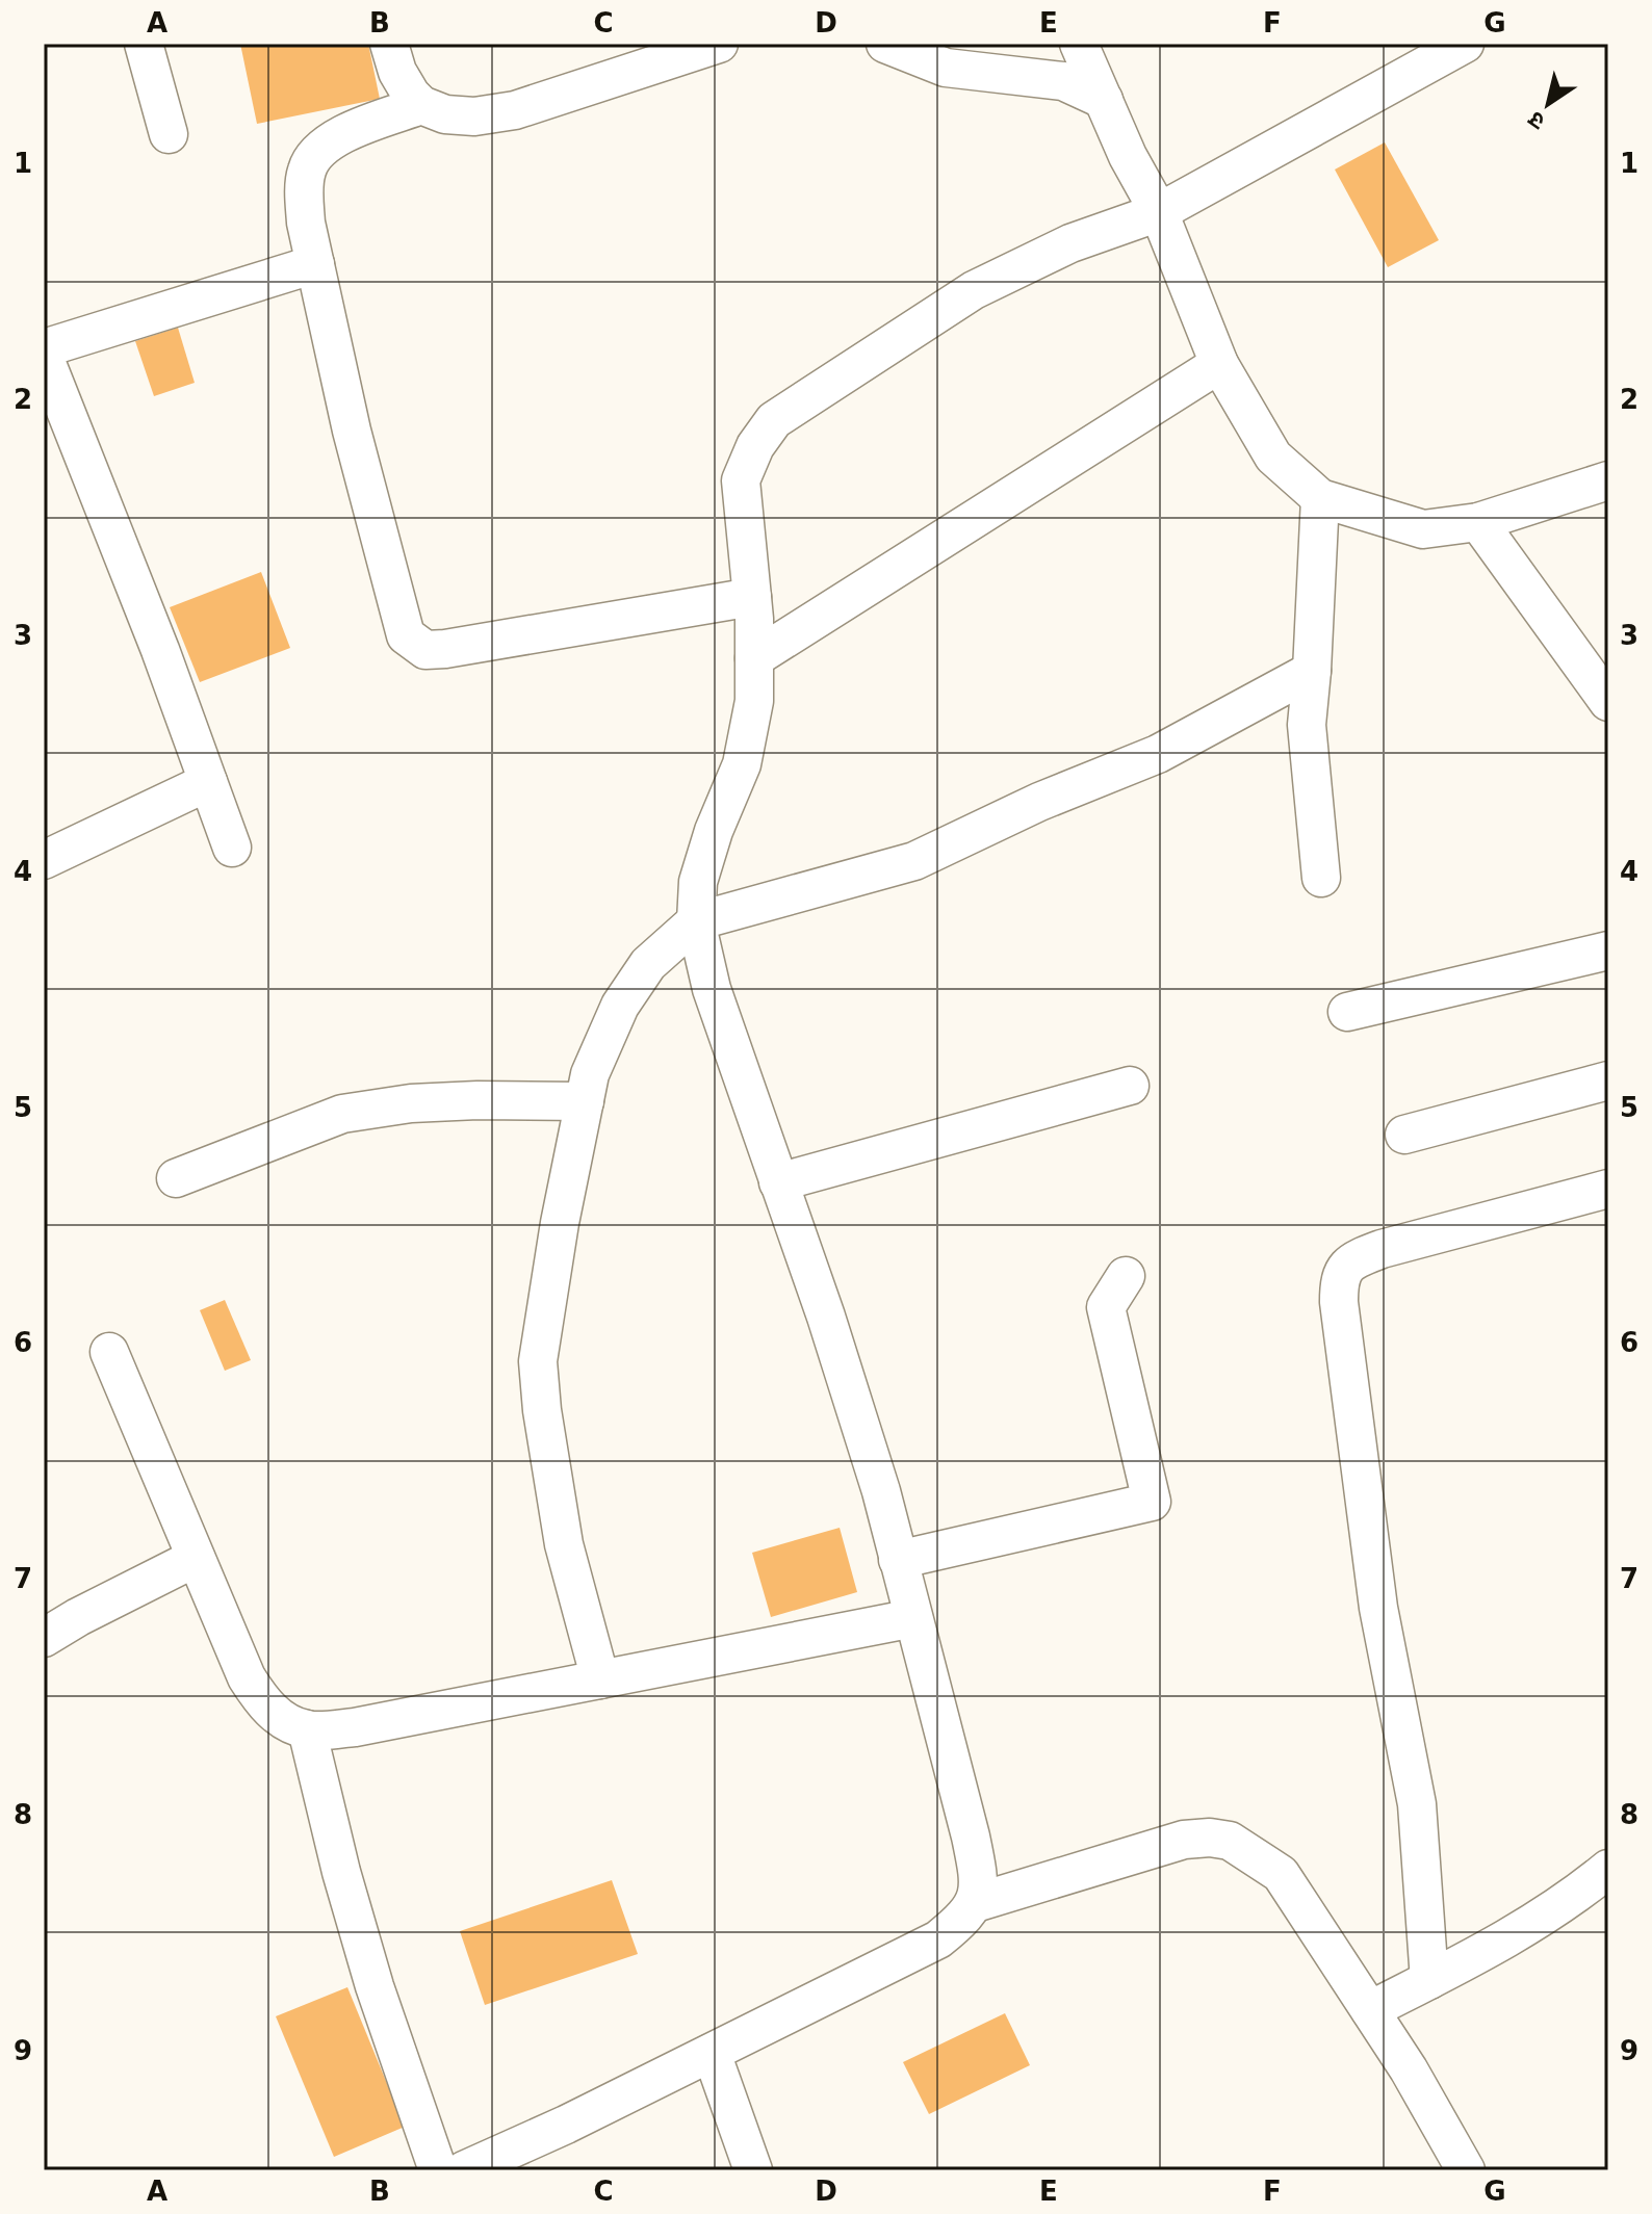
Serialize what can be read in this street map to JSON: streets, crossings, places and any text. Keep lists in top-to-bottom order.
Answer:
{
  "north": "bottom left",
  "grid": {
    "columns": [
      "A",
      "B",
      "C",
      "D",
      "E",
      "F",
      "G"
    ],
    "rows": [
      "1",
      "2",
      "3",
      "4",
      "5",
      "6",
      "7",
      "8",
      "9"
    ]
  }
}
